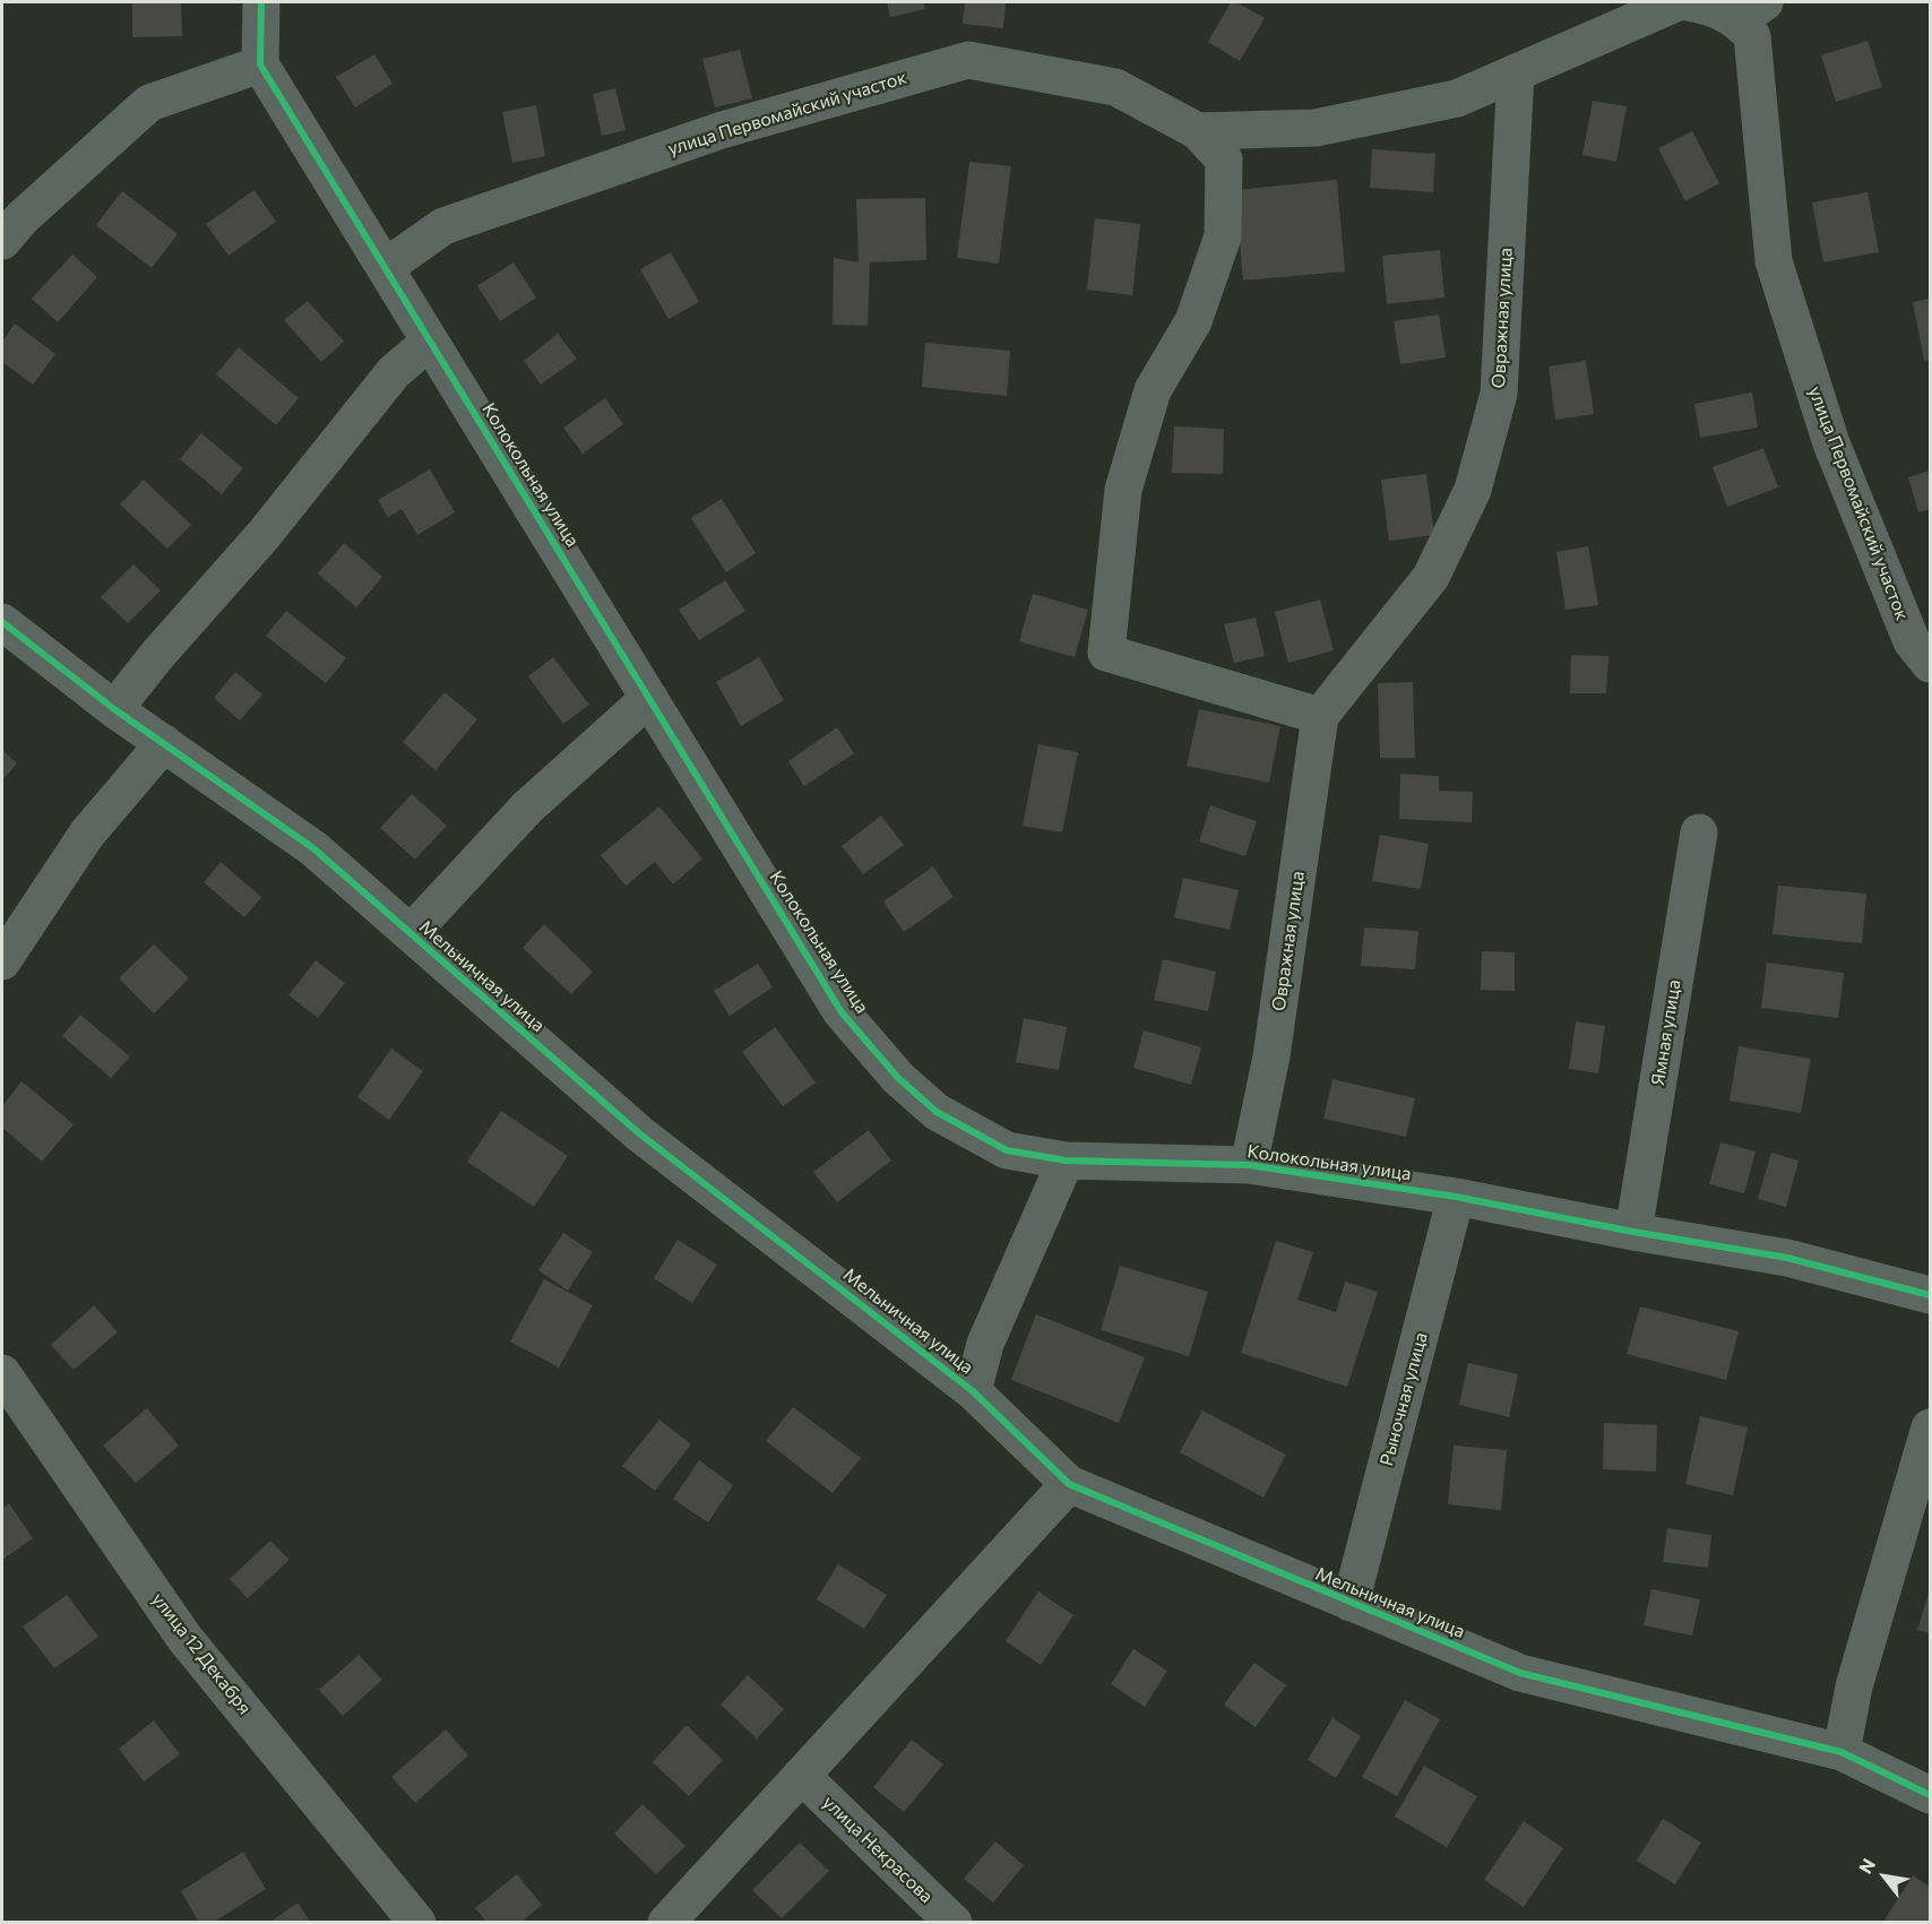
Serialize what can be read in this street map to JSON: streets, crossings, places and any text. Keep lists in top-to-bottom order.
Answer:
{
  "streets": {
    "street": [
      "улица Первомайский участок",
      "Овражная улица",
      "Колокольная улица",
      "Мельничная улица",
      "Ямная улица",
      "Рыночная улица",
      "улица 12 Декабря",
      "улица Некрасова"
    ]
  },
  "crossings": [
    ["улица Первомайский участок", "Овражная улица"],
    ["улица Первомайский участок", "Колокольная улица"],
    ["Овражная улица", "Колокольная улица"],
    ["Колокольная улица", "Ямная улица"],
    ["Колокольная улица", "Рыночная улица"],
    ["Мельничная улица", "Рыночная улица"]
  ],
  "north": "top left"
}
